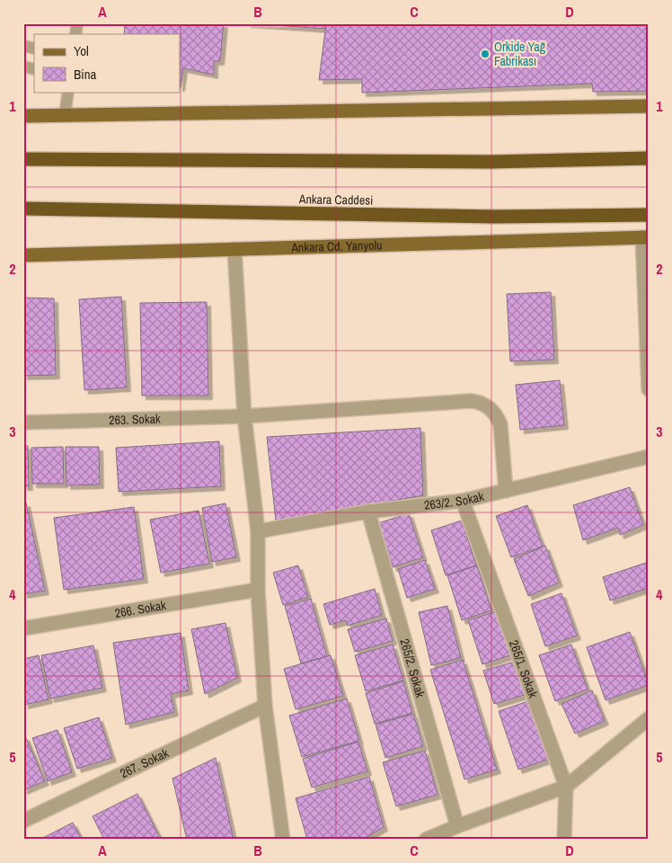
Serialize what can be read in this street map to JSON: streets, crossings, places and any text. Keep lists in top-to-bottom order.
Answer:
{
  "streets": {
    "highway": ["Ankara Caddesi"],
    "main road": ["Ankara Cd. Yanyolu"],
    "street": [
      "263. Sokak",
      "263/2. Sokak",
      "266. Sokak",
      "265/2. Sokak",
      "265/1. Sokak",
      "267. Sokak"
    ]
  },
  "crossings": [
    ["263. Sokak", "263/2. Sokak"],
    ["263/2. Sokak", "265/2. Sokak"],
    ["263/2. Sokak", "265/1. Sokak"]
  ],
  "places": ["Orkide Yağ Fabrikası"],
  "legend": ["Yol", "Bina"],
  "grid": {
    "columns": [
      "A",
      "B",
      "C",
      "D"
    ],
    "rows": [
      "1",
      "2",
      "3",
      "4",
      "5"
    ]
  }
}
